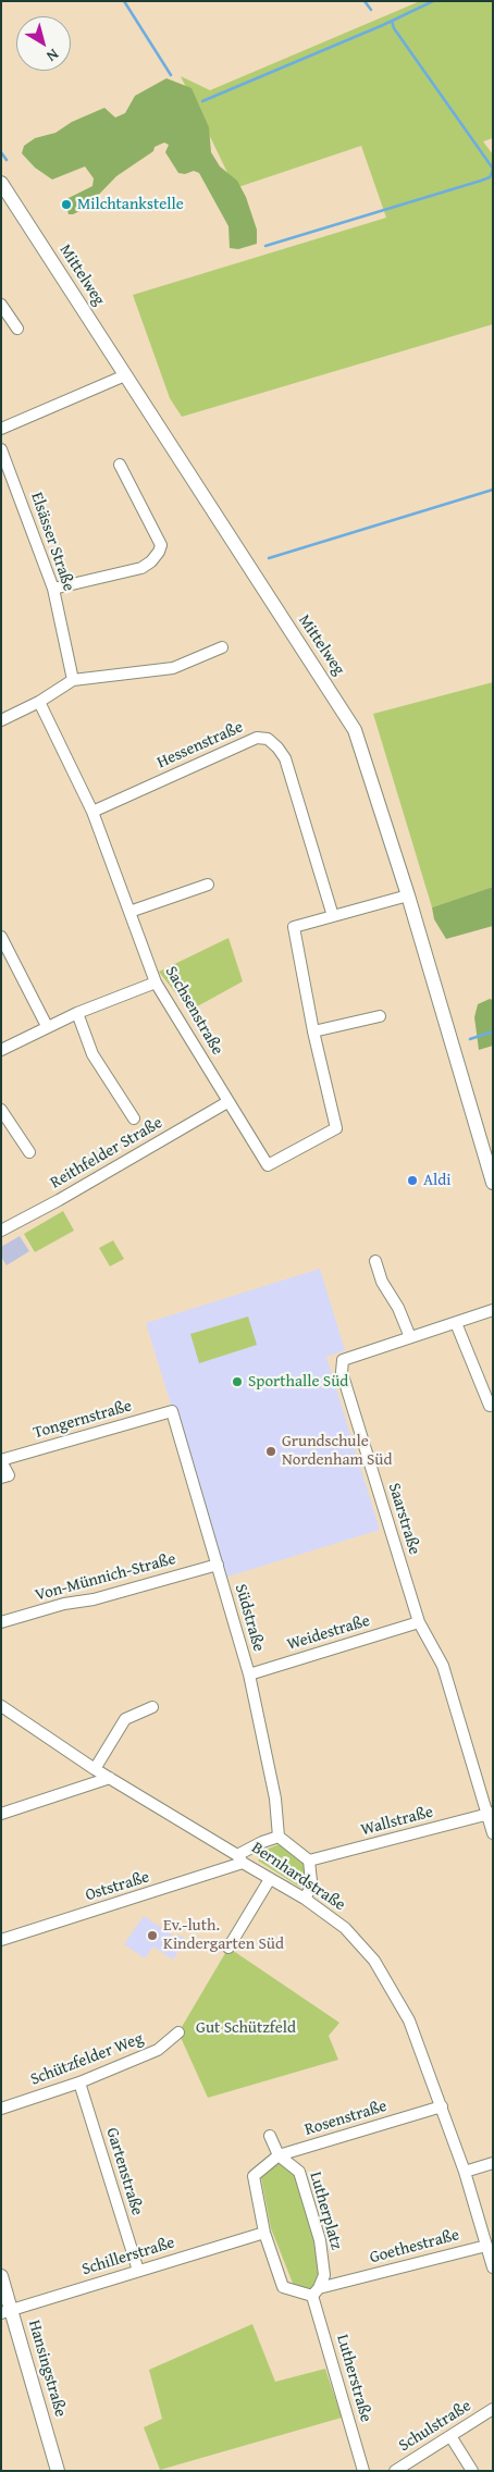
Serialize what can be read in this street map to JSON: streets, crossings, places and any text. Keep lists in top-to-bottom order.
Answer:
{
  "streets": {
    "street": [
      "Mittelweg",
      "Elsässer Straße",
      "Hessenstraße",
      "Sachsenstraße",
      "Reithfelder Straße",
      "Tongernstraße",
      "Saarstraße",
      "Von-Münnich-Straße",
      "Südstraße",
      "Weidestraße",
      "Wallstraße",
      "Bernhardstraße",
      "Oststraße",
      "Schützfelder Weg",
      "Rosenstraße",
      "Gartenstraße",
      "Lutherplatz",
      "Goethestraße",
      "Schillerstraße",
      "Hansingstraße",
      "Lutherstraße",
      "Schulstraße"
    ]
  },
  "crossings": [
    ["Mittelweg", "Sachsenstraße"],
    ["Hessenstraße", "Sachsenstraße"],
    ["Sachsenstraße", "Reithfelder Straße"],
    ["Tongernstraße", "Südstraße"],
    ["Saarstraße", "Weidestraße"],
    ["Saarstraße", "Wallstraße"],
    ["Von-Münnich-Straße", "Südstraße"],
    ["Südstraße", "Weidestraße"],
    ["Südstraße", "Oststraße"],
    ["Bernhardstraße", "Oststraße"],
    ["Bernhardstraße", "Rosenstraße"],
    ["Bernhardstraße", "Goethestraße"],
    ["Schützfelder Weg", "Gartenstraße"],
    ["Rosenstraße", "Lutherplatz"],
    ["Gartenstraße", "Schillerstraße"],
    ["Lutherplatz", "Goethestraße"],
    ["Lutherplatz", "Lutherstraße"],
    ["Goethestraße", "Lutherstraße"],
    ["Schillerstraße", "Hansingstraße"]
  ],
  "parks": ["Gut Schützfeld"],
  "places": [
    "Milchtankstelle",
    "Aldi",
    "Sporthalle Süd",
    "Grundschule Nordenham Süd",
    "Ev.-luth. Kindergarten Süd"
  ],
  "north": "bottom right"
}
